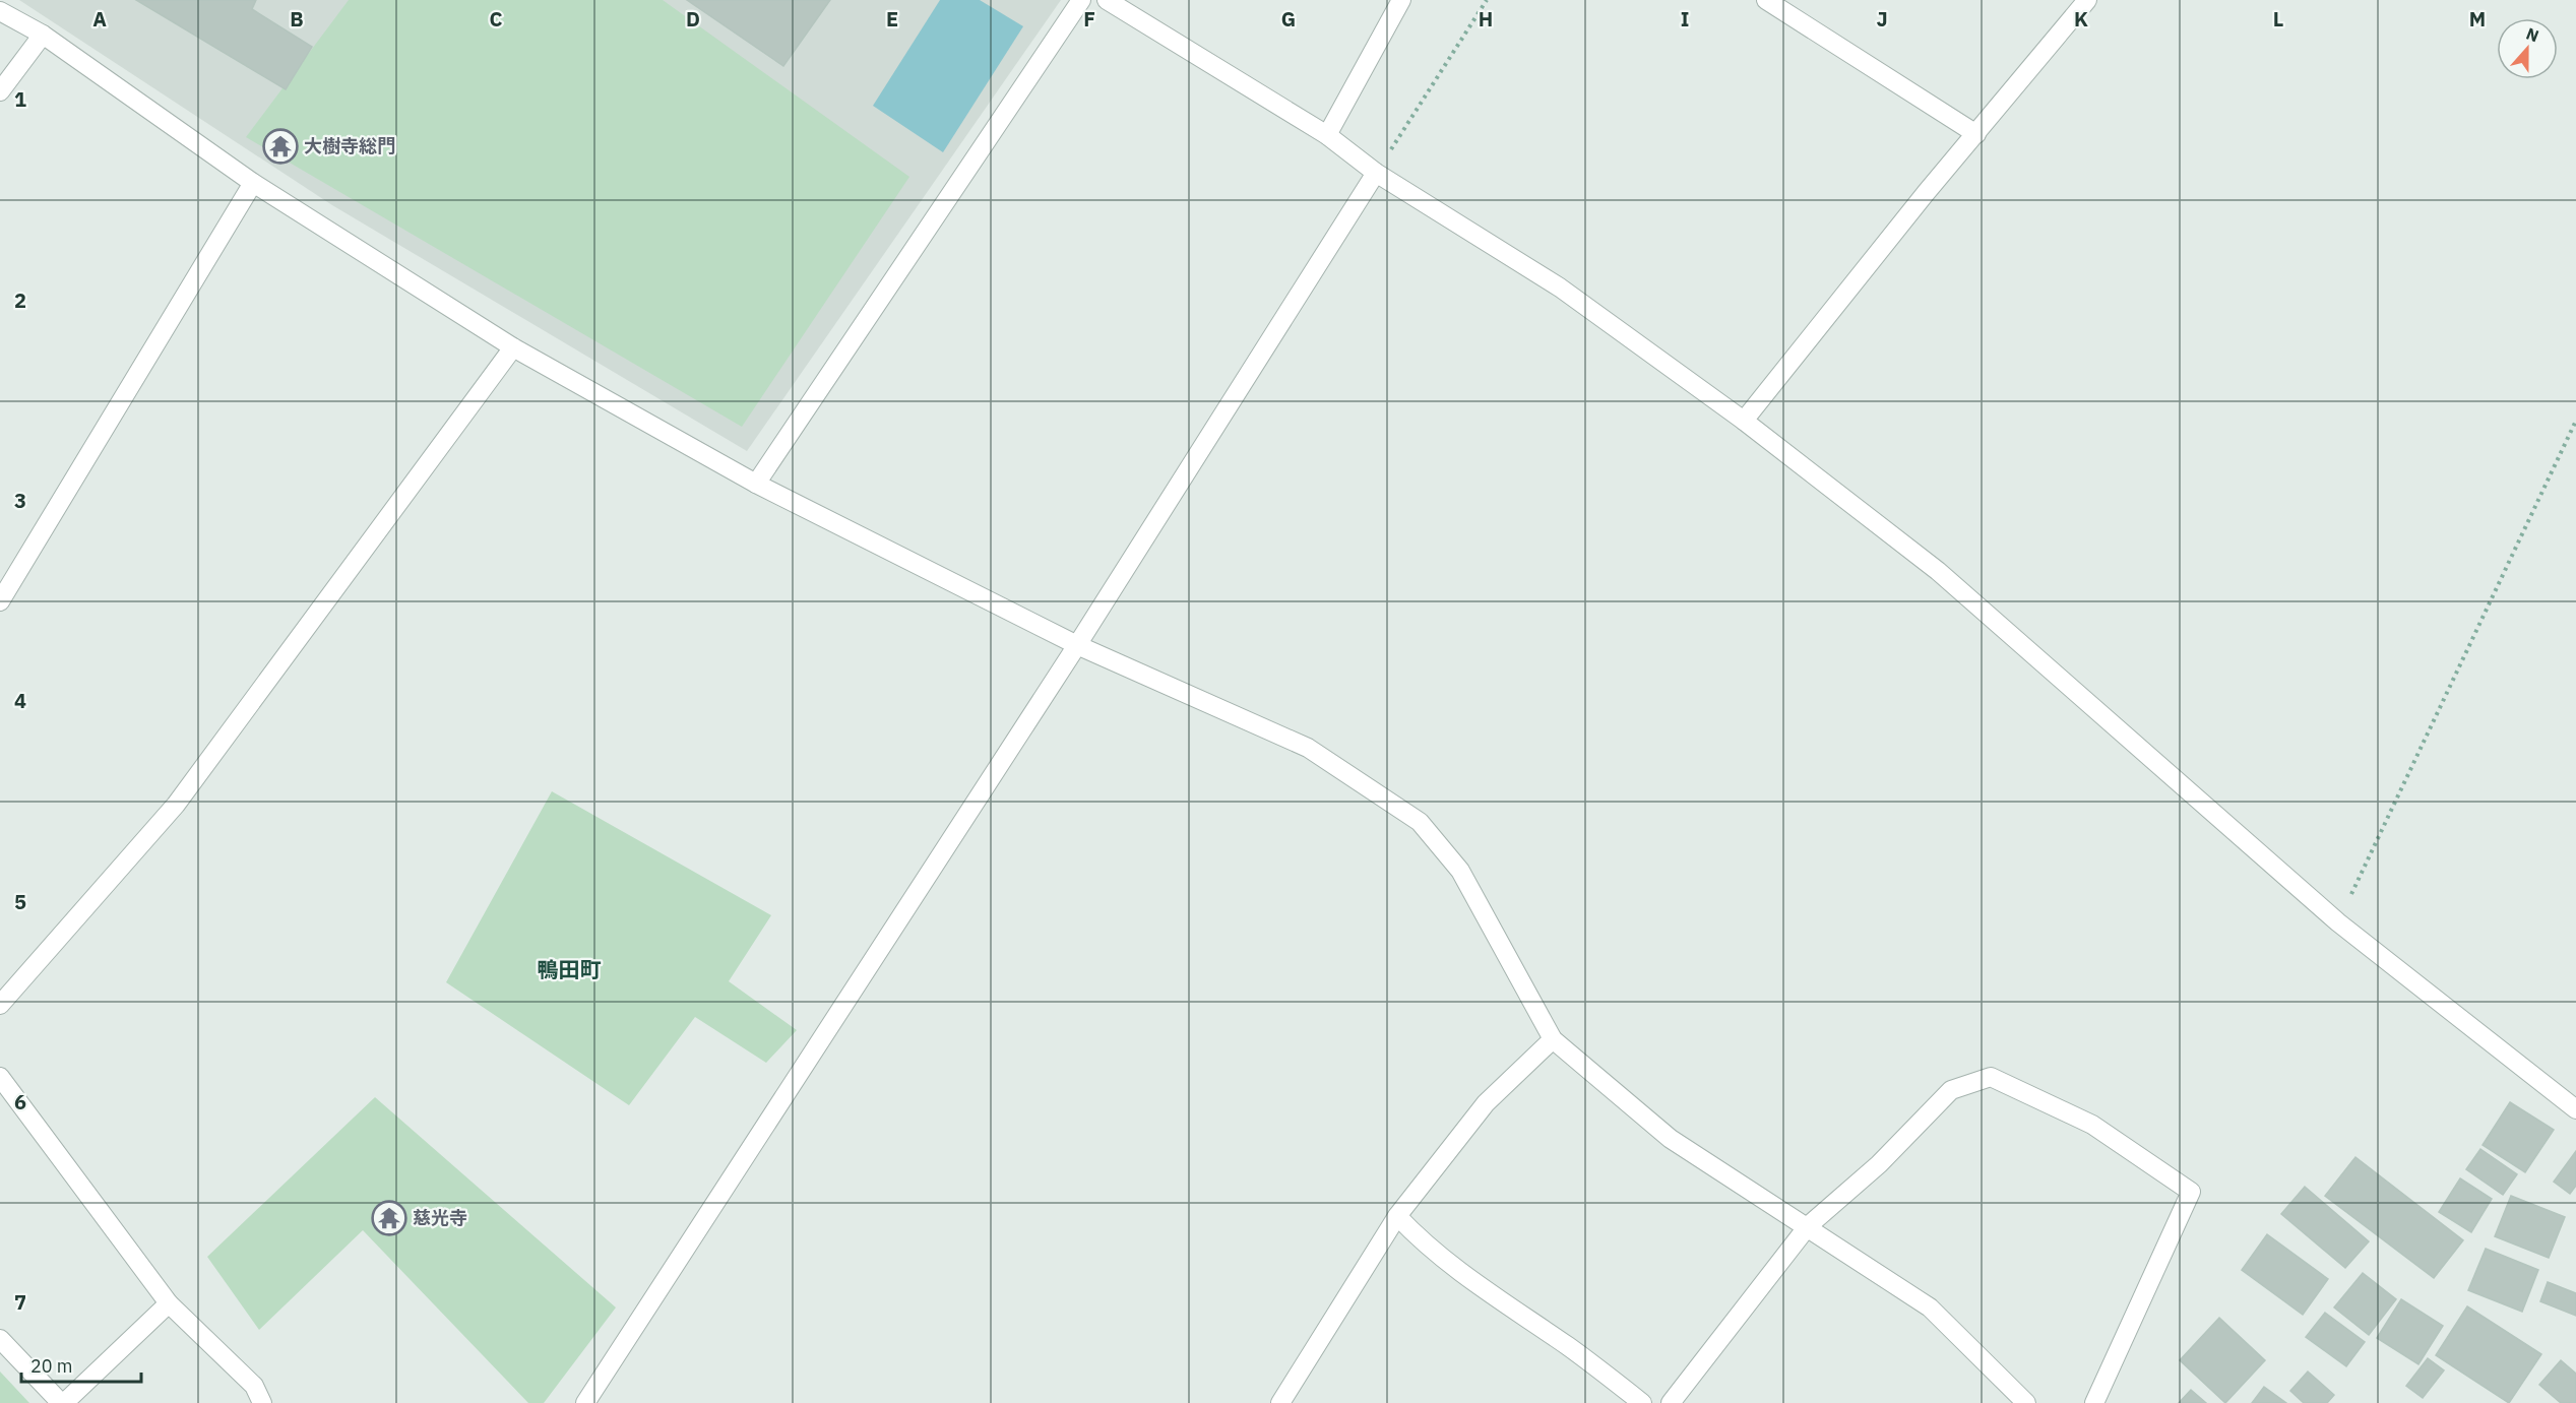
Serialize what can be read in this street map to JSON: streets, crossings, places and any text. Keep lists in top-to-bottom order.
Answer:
{
  "districts": ["鴨田町"],
  "places": {
    "temple": ["大樹寺総門", "慈光寺"]
  },
  "scale_bar": "20 m",
  "north": "top",
  "grid": {
    "columns": [
      "A",
      "B",
      "C",
      "D",
      "E",
      "F",
      "G",
      "H",
      "I",
      "J",
      "K",
      "L",
      "M"
    ],
    "rows": [
      "1",
      "2",
      "3",
      "4",
      "5",
      "6",
      "7"
    ]
  }
}
